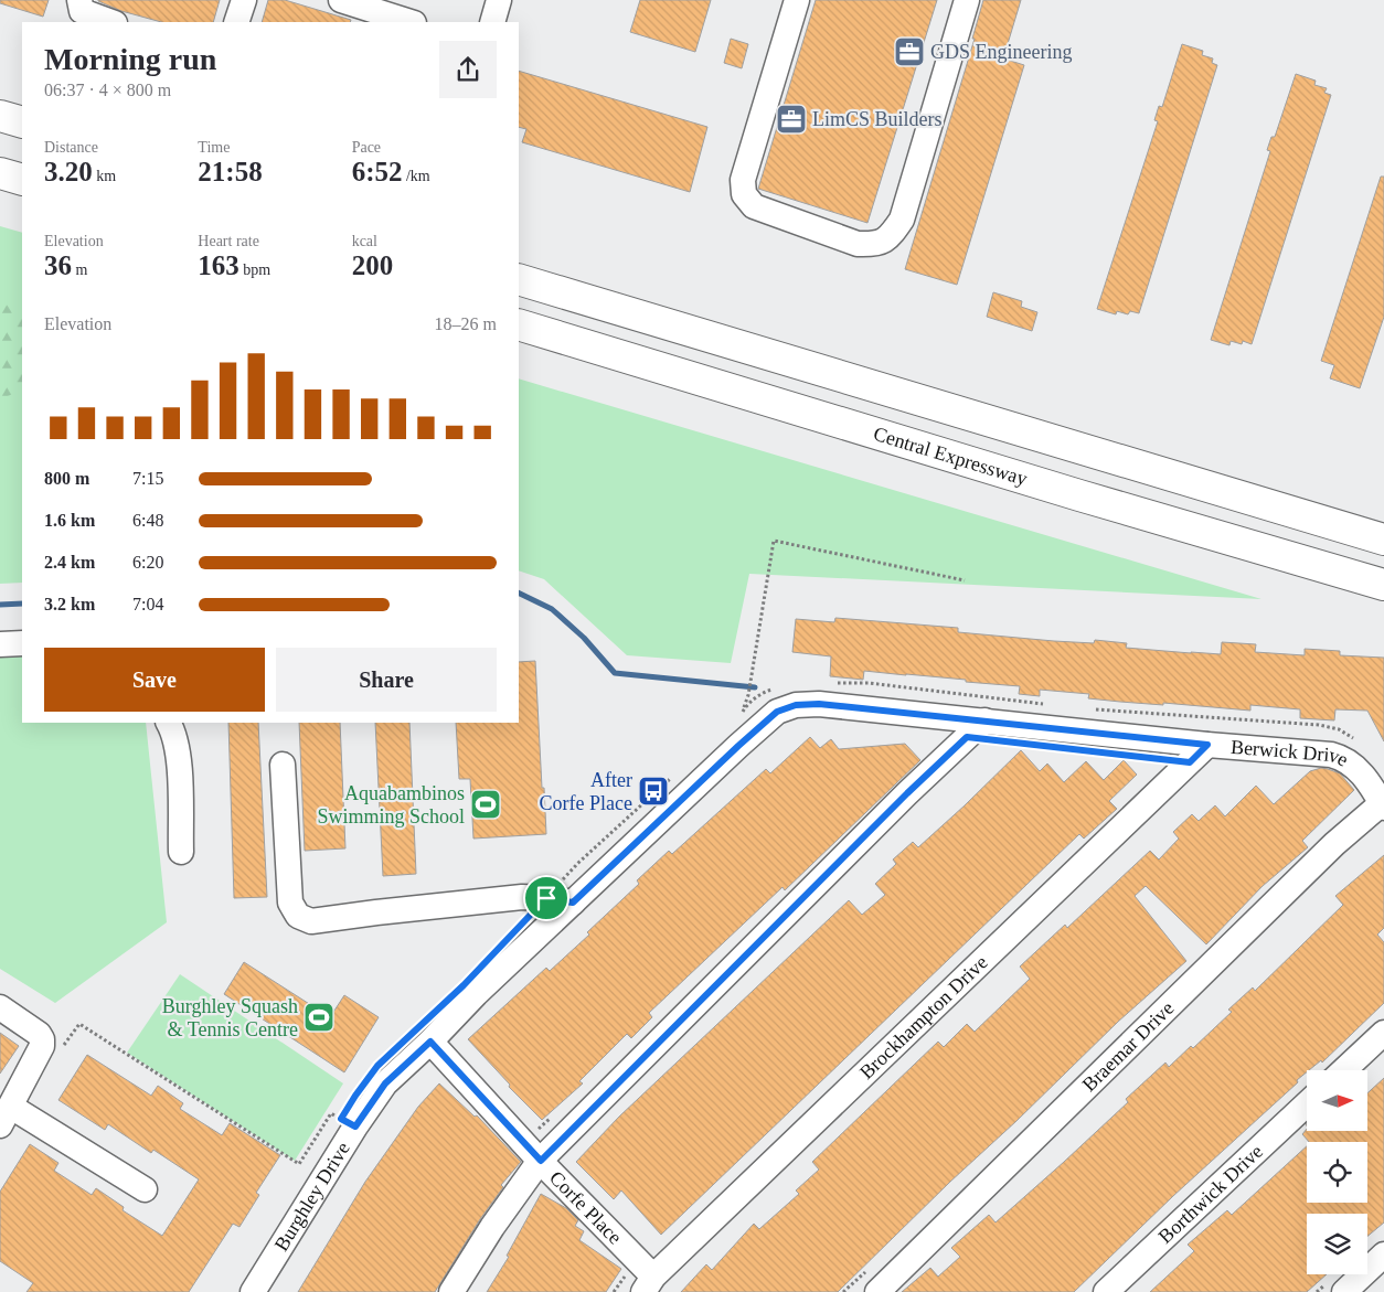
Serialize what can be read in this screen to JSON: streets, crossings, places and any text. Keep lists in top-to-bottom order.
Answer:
{
  "streets": {
    "highway": ["Central Expressway"],
    "street": [
      "Berwick Drive",
      "Brockhampton Drive",
      "Braemar Drive",
      "Borthwick Drive",
      "Burghley Drive",
      "Corfe Place"
    ]
  },
  "crossings": [
    ["Berwick Drive", "Brockhampton Drive"],
    ["Berwick Drive", "Braemar Drive"],
    ["Berwick Drive", "Burghley Drive"],
    ["Brockhampton Drive", "Corfe Place"],
    ["Burghley Drive", "Corfe Place"]
  ],
  "places": {
    "office": ["GDS Engineering", "LimCS Builders"],
    "bus stop": ["After Corfe Place"],
    "sports": ["Aquabambinos Swimming School", "Burghley Squash & Tennis Centre"]
  },
  "north": "right",
  "page": {
    "heading": ["Morning run", "06:37 · 4 × 800 m"],
    "stats": [
      ["Distance", "3.20 km"],
      ["Time", "21:58"],
      ["Pace", "6:52 /km"],
      ["Elevation", "36 m"],
      ["Heart rate", "163 bpm"],
      ["kcal", "200"]
    ],
    "chart": ["Elevation", "18–26 m"],
    "list": [
      {
        "name": "800 m",
        "note": "7:15"
      },
      {
        "name": "1.6 km",
        "note": "6:48"
      },
      {
        "name": "2.4 km",
        "note": "6:20"
      },
      {
        "name": "3.2 km",
        "note": "7:04"
      }
    ],
    "buttons": ["Save", "Share"]
  }
}
